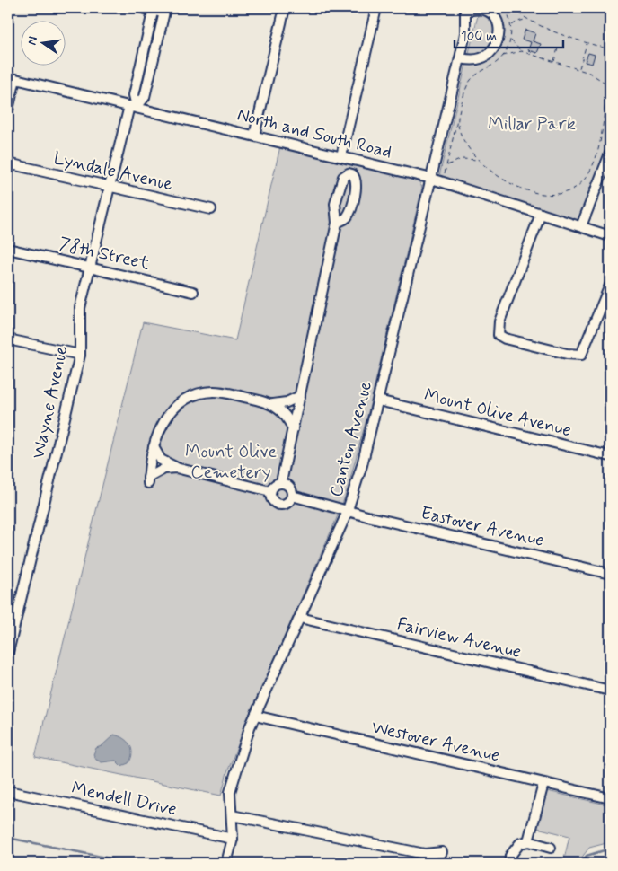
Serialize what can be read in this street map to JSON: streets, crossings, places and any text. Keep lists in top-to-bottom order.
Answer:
{
  "streets": {
    "street": [
      "North and South Road",
      "Lyndale Avenue",
      "78th Street",
      "Wayne Avenue",
      "Mount Olive Avenue",
      "Canton Avenue",
      "Eastover Avenue",
      "Fairview Avenue",
      "Westover Avenue",
      "Mendell Drive"
    ]
  },
  "crossings": [
    ["North and South Road", "Wayne Avenue"],
    ["North and South Road", "Canton Avenue"],
    ["Lyndale Avenue", "Wayne Avenue"],
    ["78th Street", "Wayne Avenue"],
    ["Mount Olive Avenue", "Canton Avenue"],
    ["Canton Avenue", "Eastover Avenue"],
    ["Canton Avenue", "Fairview Avenue"],
    ["Canton Avenue", "Westover Avenue"],
    ["Canton Avenue", "Mendell Drive"]
  ],
  "parks": ["Millar Park", "Mount Olive Cemetery"],
  "scale_bar": "100 m",
  "north": "left"
}
